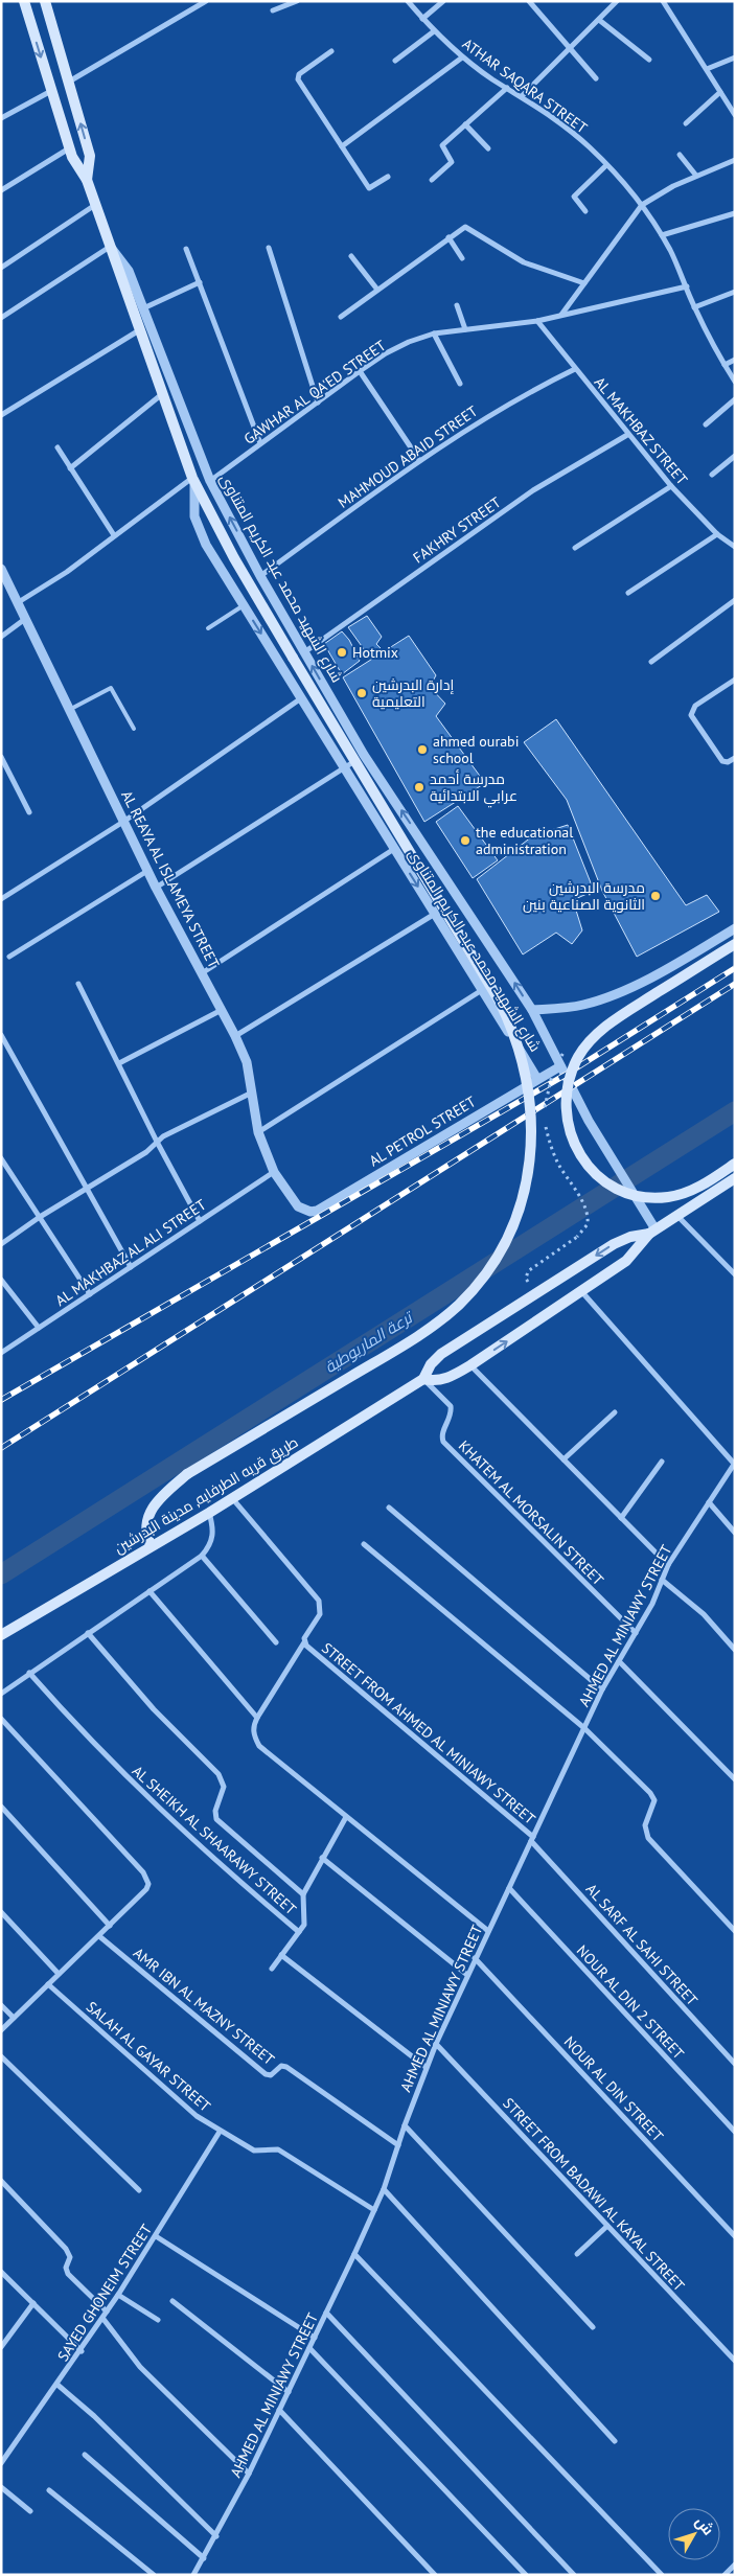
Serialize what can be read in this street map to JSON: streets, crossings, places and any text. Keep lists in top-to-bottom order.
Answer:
{
  "streets": {
    "main road": ["طريق قريه الطرفايه, مدينة البدرشين"],
    "street": [
      "ATHAR SAQARA STREET",
      "GAWHAR AL QA'ED STREET",
      "AL MAKHBAZ STREET",
      "MAHMOUD ABAID STREET",
      "FAKHRY STREET",
      "شارع الشهيد محمد عبد الكريم المتناوى",
      "AL REAYA AL ISLAMEYA STREET",
      "AL PETROL STREET",
      "AL MAKHBAZ AL ALI STREET",
      "KHATEM AL MORSALIN STREET",
      "AHMED AL MINIAWY STREET",
      "STREET FROM AHMED AL MINIAWY STREET",
      "AL SHEIKH AL SHAARAWY STREET",
      "AL SARF AL SAHI STREET",
      "NOUR AL DIN 2 STREET",
      "AMR IBN AL MAZNY STREET",
      "SALAH AL GAYAR STREET",
      "NOUR AL DIN STREET",
      "STREET FROM BADAWI AL KAYAL STREET",
      "SAYED GHONEIM STREET"
    ]
  },
  "crossings": [
    ["ATHAR SAQARA STREET", "GAWHAR AL QA'ED STREET"],
    ["GAWHAR AL QA'ED STREET", "AL MAKHBAZ STREET"],
    ["GAWHAR AL QA'ED STREET", "شارع الشهيد محمد عبد الكريم المتناوى"],
    ["AL MAKHBAZ STREET", "MAHMOUD ABAID STREET"],
    ["AL MAKHBAZ STREET", "FAKHRY STREET"],
    ["MAHMOUD ABAID STREET", "شارع الشهيد محمد عبد الكريم المتناوى"],
    ["FAKHRY STREET", "شارع الشهيد محمد عبد الكريم المتناوى"],
    ["شارع الشهيد محمد عبد الكريم المتناوى", "AL PETROL STREET"],
    ["شارع الشهيد محمد عبد الكريم المتناوى", "طريق قريه الطرفايه, مدينة البدرشين"],
    ["AL REAYA AL ISLAMEYA STREET", "AL PETROL STREET"],
    ["AL REAYA AL ISLAMEYA STREET", "AL MAKHBAZ AL ALI STREET"],
    ["طريق قريه الطرفايه, مدينة البدرشين", "KHATEM AL MORSALIN STREET"],
    ["طريق قريه الطرفايه, مدينة البدرشين", "STREET FROM AHMED AL MINIAWY STREET"],
    ["KHATEM AL MORSALIN STREET", "AHMED AL MINIAWY STREET"],
    ["AHMED AL MINIAWY STREET", "STREET FROM AHMED AL MINIAWY STREET"],
    ["AHMED AL MINIAWY STREET", "AL SARF AL SAHI STREET"],
    ["AHMED AL MINIAWY STREET", "NOUR AL DIN 2 STREET"],
    ["AHMED AL MINIAWY STREET", "AMR IBN AL MAZNY STREET"],
    ["AHMED AL MINIAWY STREET", "SALAH AL GAYAR STREET"],
    ["AHMED AL MINIAWY STREET", "NOUR AL DIN STREET"],
    ["AHMED AL MINIAWY STREET", "STREET FROM BADAWI AL KAYAL STREET"],
    ["STREET FROM AHMED AL MINIAWY STREET", "AL SARF AL SAHI STREET"],
    ["SALAH AL GAYAR STREET", "SAYED GHONEIM STREET"]
  ],
  "water": ["ترعة الماريوطية"],
  "places": [
    "Hotmix",
    "إدارة البدرشين التعليمية",
    "ahmed ourabi school",
    "مدرسة أحمد عرابي الابتدائية",
    "the educational administration",
    "مدرسة البدرشين الثانوية الصناعية بنين"
  ],
  "north": "top right"
}
